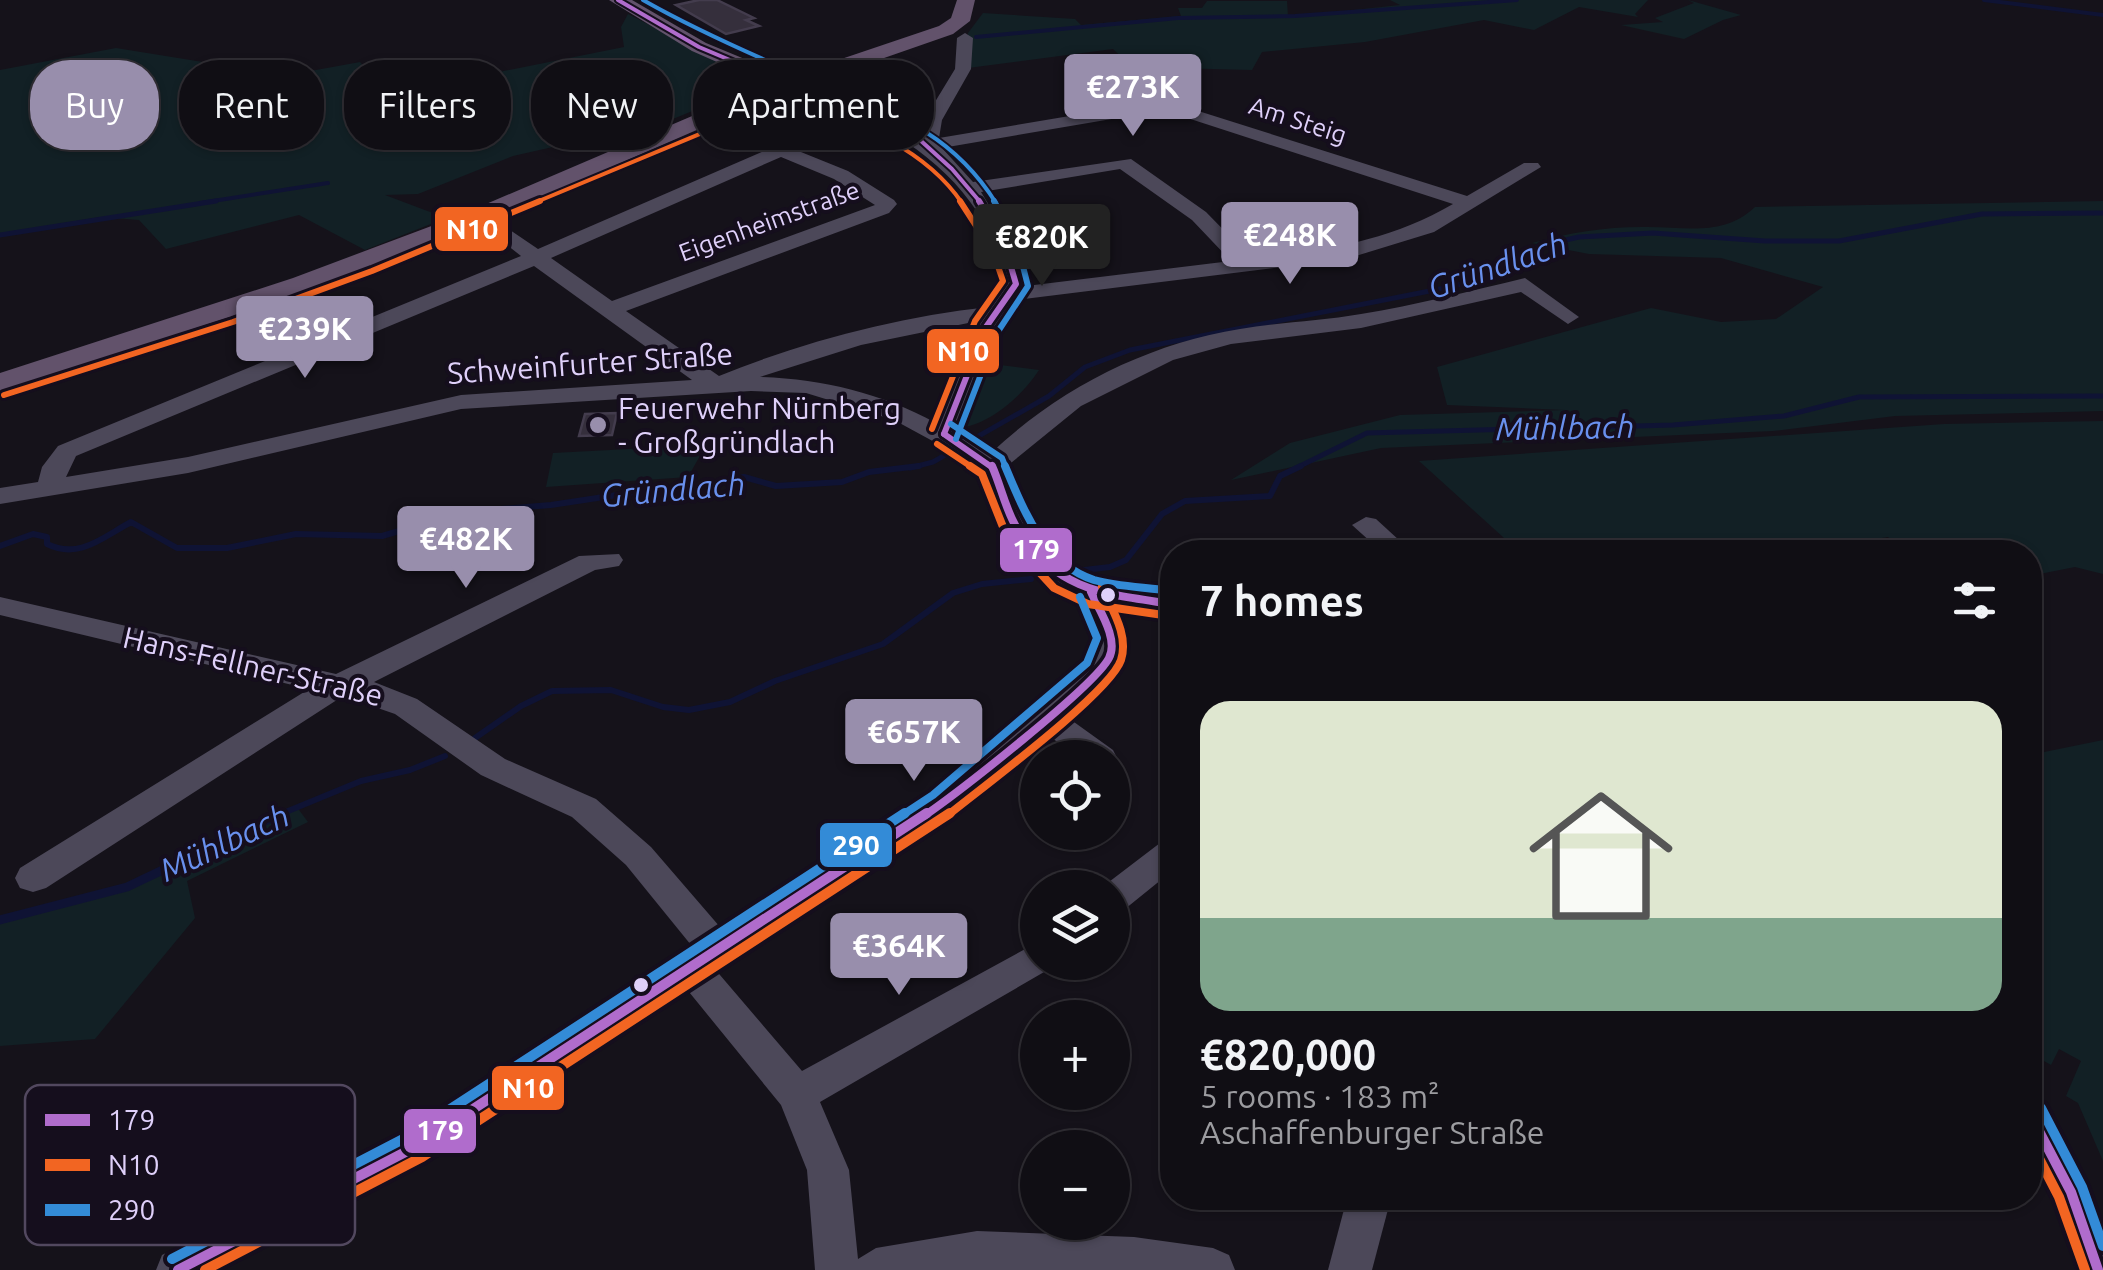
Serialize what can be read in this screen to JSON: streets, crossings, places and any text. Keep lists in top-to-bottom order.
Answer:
{
  "streets": {
    "street": [
      "Am Steig",
      "Eigenheimstraße",
      "Schweinfurter Straße",
      "Hans-Fellner-Straße"
    ]
  },
  "water": ["Gründlach", "Mühlbach"],
  "places": ["Feuerwehr Nürnberg - Großgründlach"],
  "lines": ["transit line 179", "transit line 290", "transit line N10"],
  "legend": ["179", "N10", "290"],
  "page": {
    "price": [
      "€273K",
      "€248K",
      "€820K",
      "€239K",
      "€482K",
      "€657K",
      "€364K"
    ],
    "chip": [
      "Buy",
      "Rent",
      "Filters",
      "New",
      "Apartment"
    ],
    "heading": "7 homes",
    "list": [
      {
        "name": "€820,000",
        "note": "5 rooms · 183 m² · Aschaffenburger Straße"
      }
    ],
    "map_buttons": ["+", "−"]
  }
}
